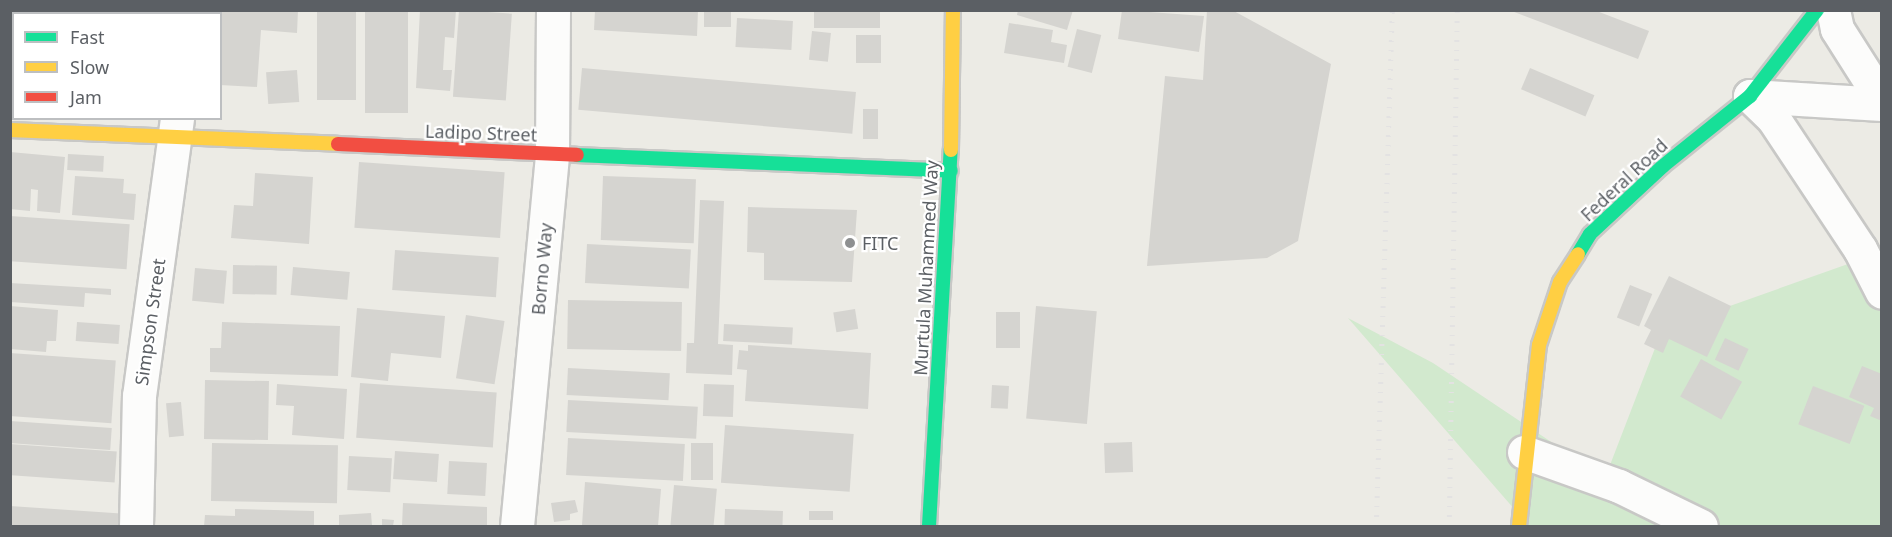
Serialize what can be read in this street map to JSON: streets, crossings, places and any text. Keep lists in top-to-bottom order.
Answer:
{
  "streets": {
    "street": [
      "Ladipo Street",
      "Federal Road",
      "Murtula Muhammed Way",
      "Borno Way",
      "Simpson Street"
    ]
  },
  "crossings": [
    ["Ladipo Street", "Murtula Muhammed Way"],
    ["Ladipo Street", "Borno Way"],
    ["Ladipo Street", "Simpson Street"]
  ],
  "places": ["FITC"],
  "legend": ["Fast", "Slow", "Jam"]
}
